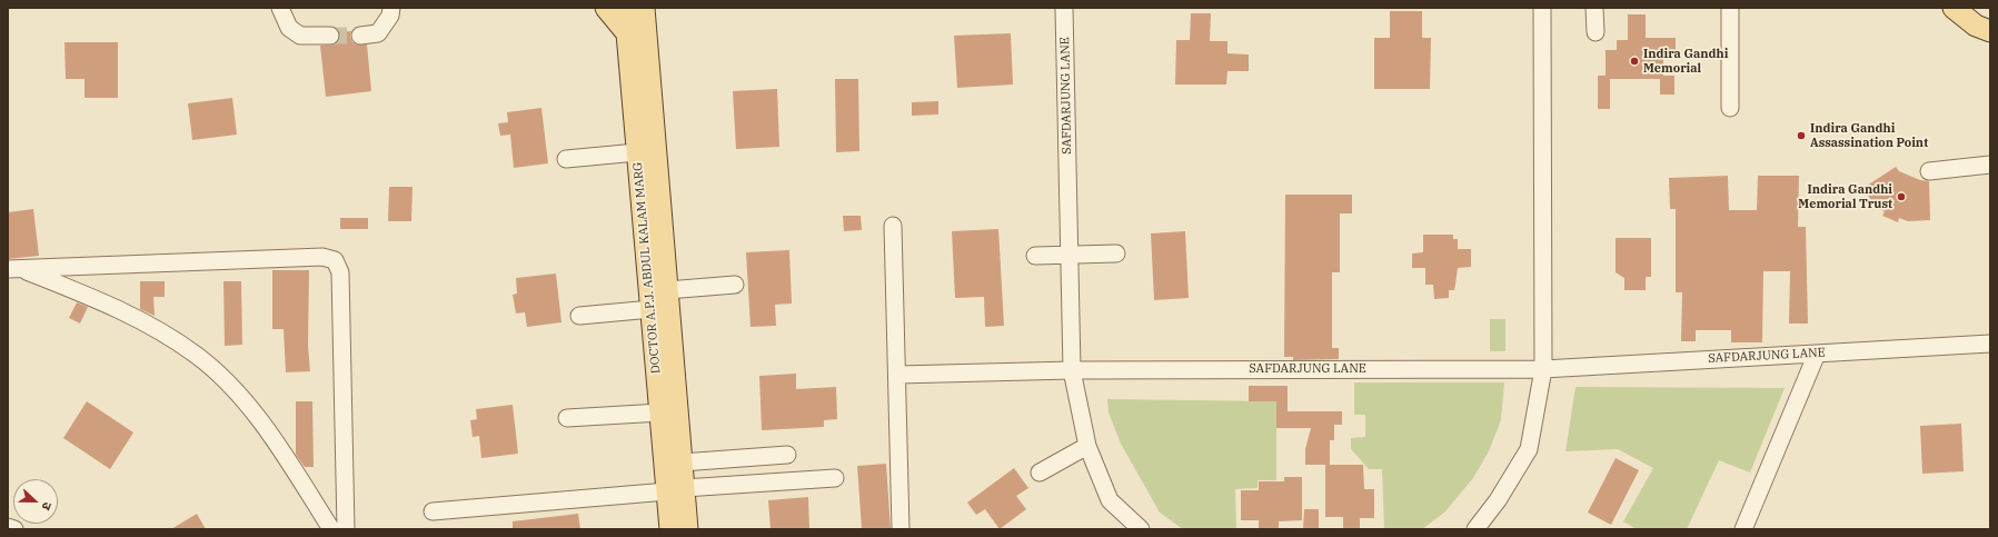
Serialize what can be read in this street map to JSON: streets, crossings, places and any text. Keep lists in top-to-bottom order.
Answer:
{
  "streets": {
    "main road": ["DOCTOR A.P.J. ABDUL KALAM MARG"],
    "street": ["SAFDARJUNG LANE"]
  },
  "places": ["Indira Gandhi Memorial", "Indira Gandhi Assassination Point", "Indira Gandhi Memorial Trust"],
  "north": "right"
}
